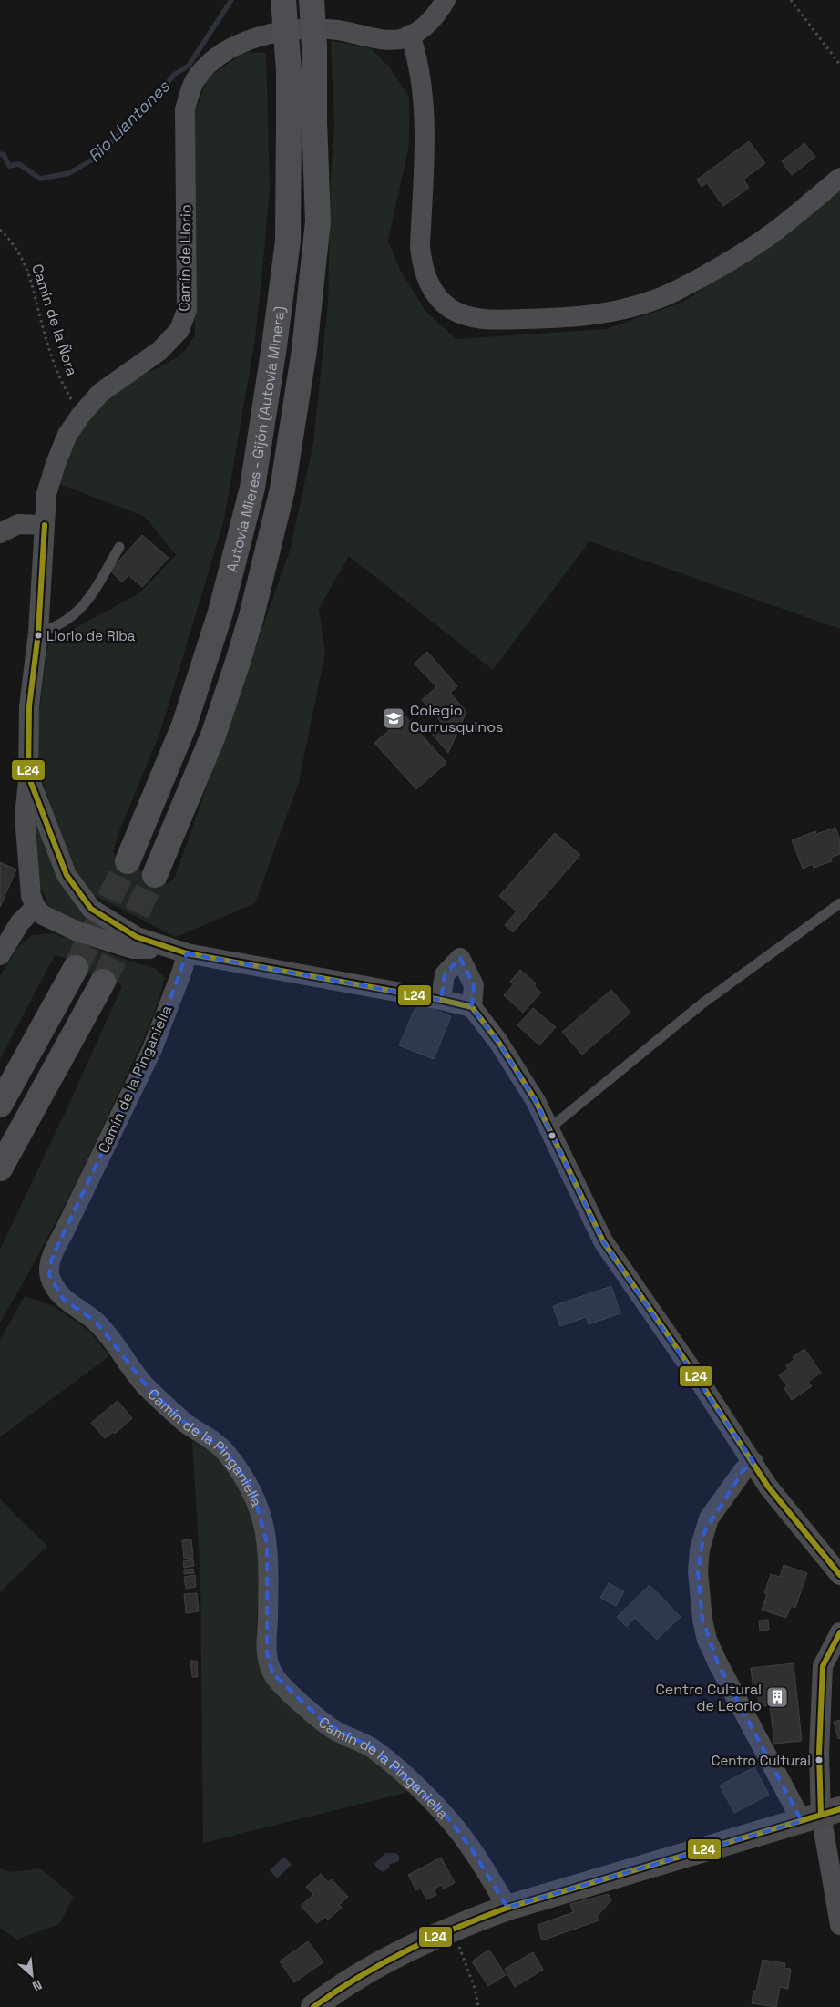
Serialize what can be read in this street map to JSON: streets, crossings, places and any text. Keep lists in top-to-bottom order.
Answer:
{
  "streets": {
    "highway": ["Autovía Mieres - Gijón (Autovía Minera)"],
    "street": ["Camín de Llorio", "Camín de la Pinganiella"],
    "path": ["Camín de la Ñora"]
  },
  "crossings": [
    ["Camín de Llorio", "Camín de la Ñora"],
    ["Camín de Llorio", "Camín de la Pinganiella"]
  ],
  "water": ["Rio Llantones"],
  "places": {
    "other": ["Llorio de Riba", "Centro Cultural"],
    "school or university": ["Colegio Currusquinos"],
    "building": ["Centro Cultural de Leorio"]
  },
  "lines": ["transit line L24"],
  "north": "bottom right"
}
